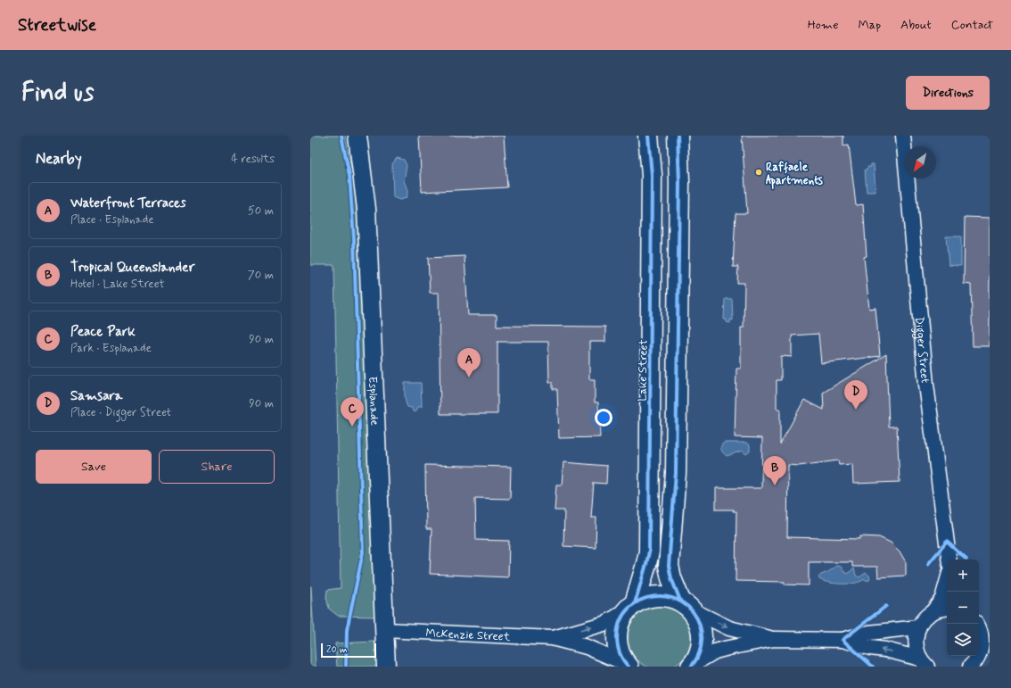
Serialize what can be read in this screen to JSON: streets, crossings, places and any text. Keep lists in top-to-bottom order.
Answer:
{
  "streets": {
    "main road": ["Lake Street"],
    "street": ["Digger Street", "Esplanade", "McKenzie Street"]
  },
  "crossings": [
    ["Lake Street", "McKenzie Street"],
    ["Esplanade", "McKenzie Street"]
  ],
  "places": ["Raffaele Apartments"],
  "scale_bar": "20 m",
  "north": "bottom left",
  "page": {
    "header": "Streetwise",
    "nav": [
      "Home",
      "Map",
      "About",
      "Contact"
    ],
    "buttons": [
      "Directions",
      ["Save", "Share"]
    ],
    "title": "Find us",
    "heading": ["Nearby", "4 results"],
    "list": [
      {
        "mark": "A",
        "name": "Waterfront Terraces",
        "note": "Place · Esplanade",
        "value": "50 m"
      },
      {
        "mark": "B",
        "name": "Tropical Queenslander",
        "note": "Hotel · Lake Street",
        "value": "70 m"
      },
      {
        "mark": "C",
        "name": "Peace Park",
        "note": "Park · Esplanade",
        "value": "90 m"
      },
      {
        "mark": "D",
        "name": "Samsara",
        "note": "Place · Digger Street",
        "value": "90 m"
      }
    ],
    "pins": [
      "A",
      "D",
      "C",
      "B"
    ],
    "map_buttons": ["+", "−"],
    "scale": "20 m"
  }
}
